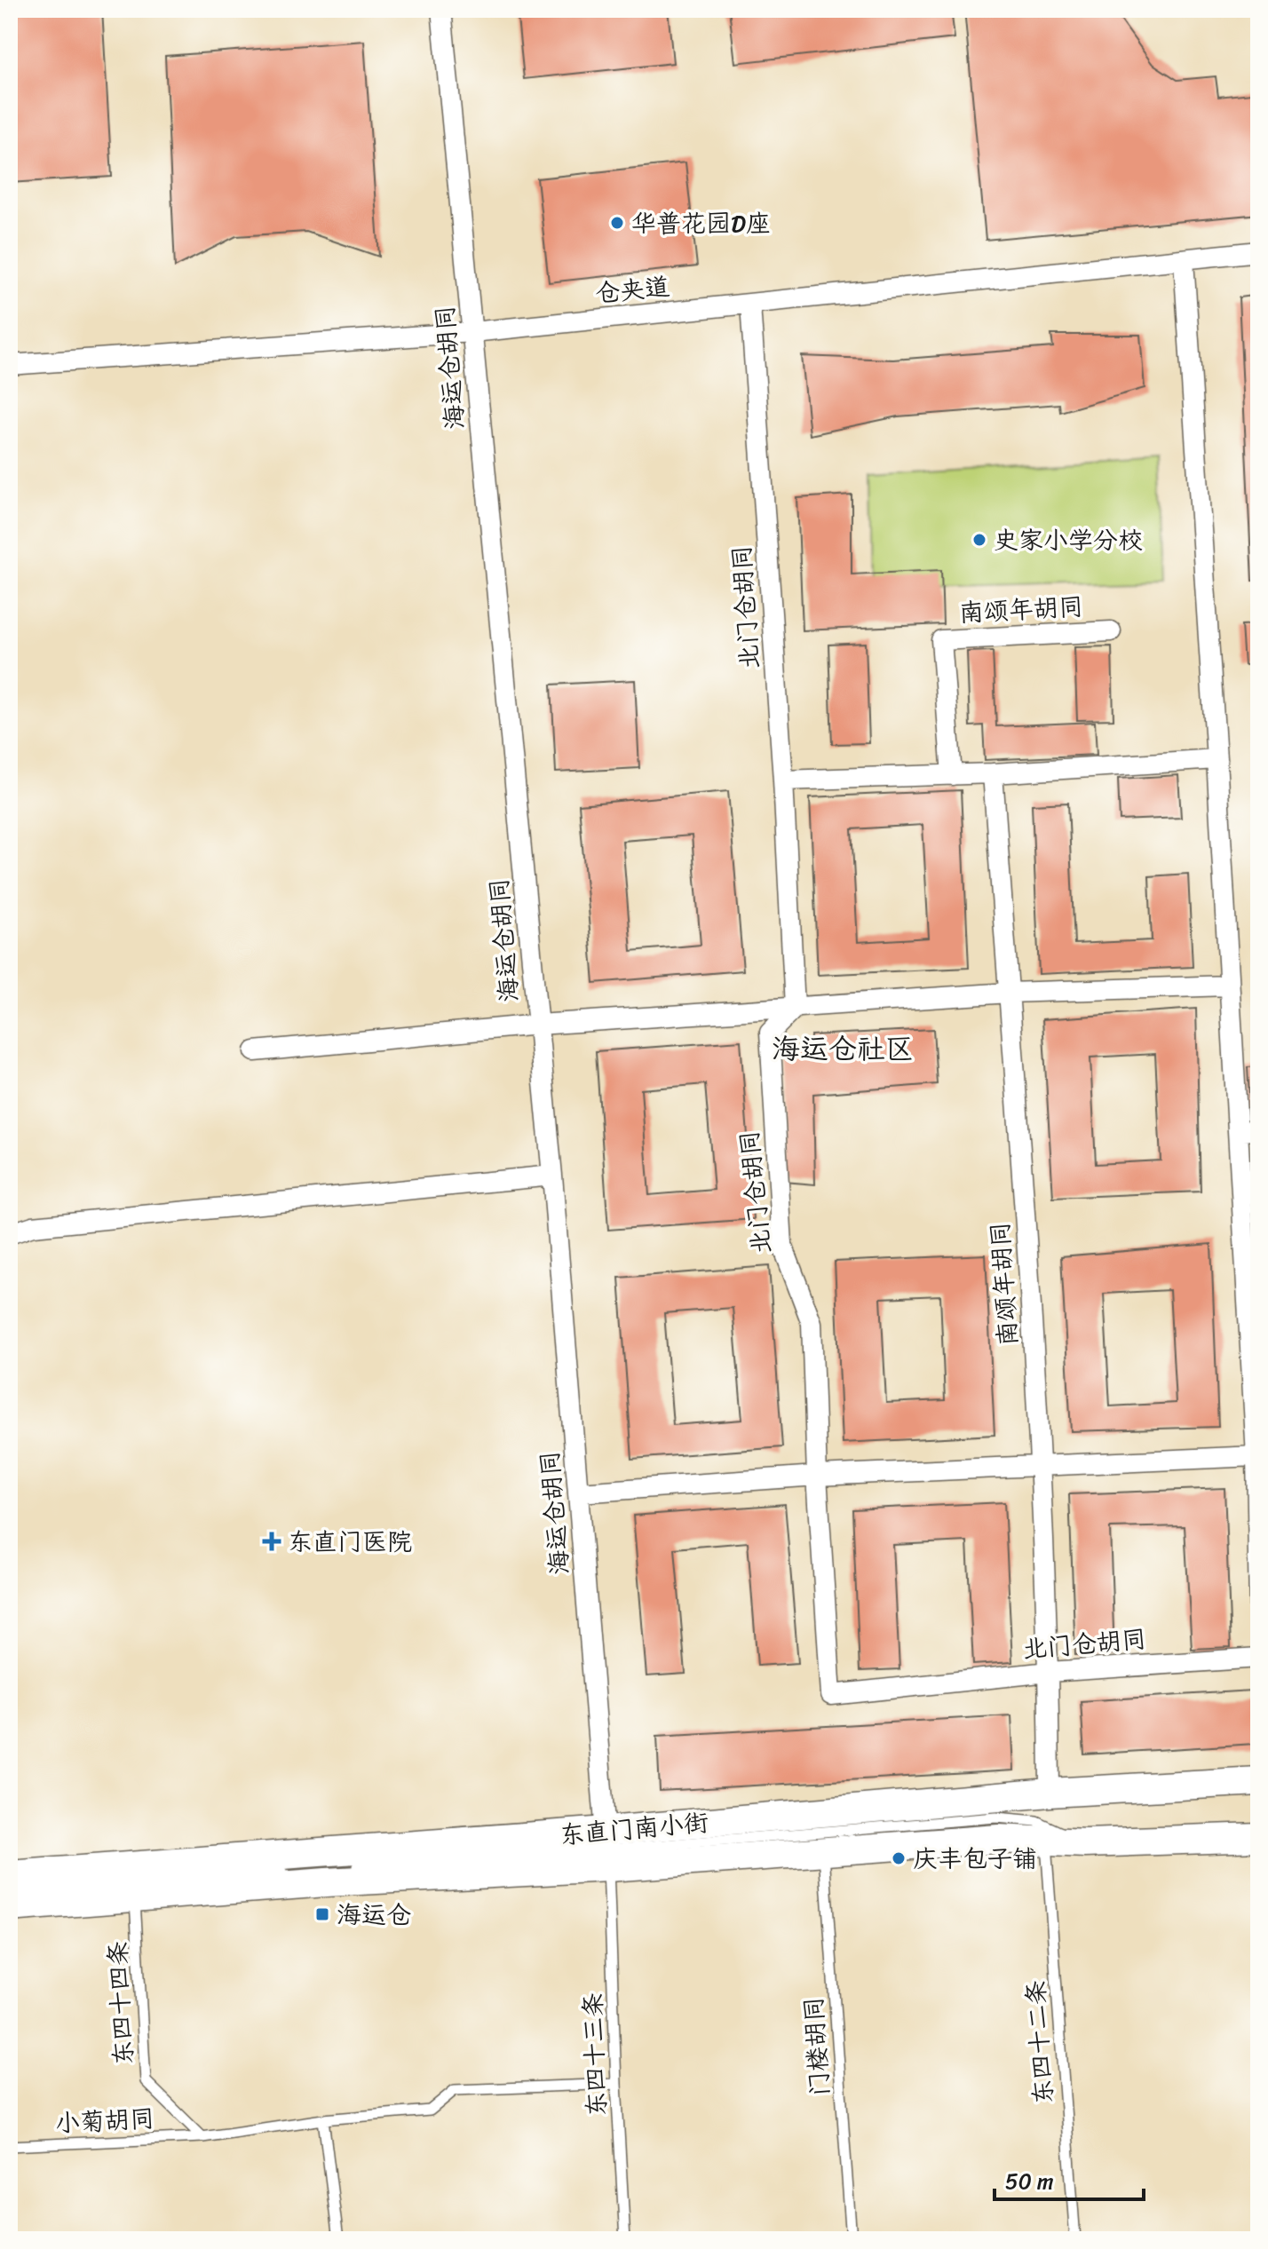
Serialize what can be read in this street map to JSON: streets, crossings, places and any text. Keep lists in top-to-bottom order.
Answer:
{
  "streets": {
    "main road": ["东直门南小街"],
    "street": [
      "仓夹道",
      "海运仓胡同",
      "北门仓胡同",
      "南颂年胡同"
    ],
    "lane": [
      "东四十四条",
      "东四十二条",
      "门楼胡同",
      "东四十三条",
      "小菊胡同"
    ]
  },
  "crossings": [
    ["仓夹道", "海运仓胡同"],
    ["仓夹道", "北门仓胡同"],
    ["海运仓胡同", "东直门南小街"],
    ["海运仓胡同", "东四十三条"],
    ["北门仓胡同", "南颂年胡同"],
    ["南颂年胡同", "东直门南小街"],
    ["东直门南小街", "东四十四条"],
    ["东直门南小街", "东四十二条"],
    ["东直门南小街", "门楼胡同"],
    ["东直门南小街", "东四十三条"],
    ["东四十四条", "小菊胡同"]
  ],
  "districts": ["海运仓社区"],
  "places": {
    "other": ["华普花园D座", "史家小学分校", "庆丰包子铺"],
    "health": ["东直门医院"],
    "transit": ["海运仓"]
  },
  "scale_bar": "50 m"
}
